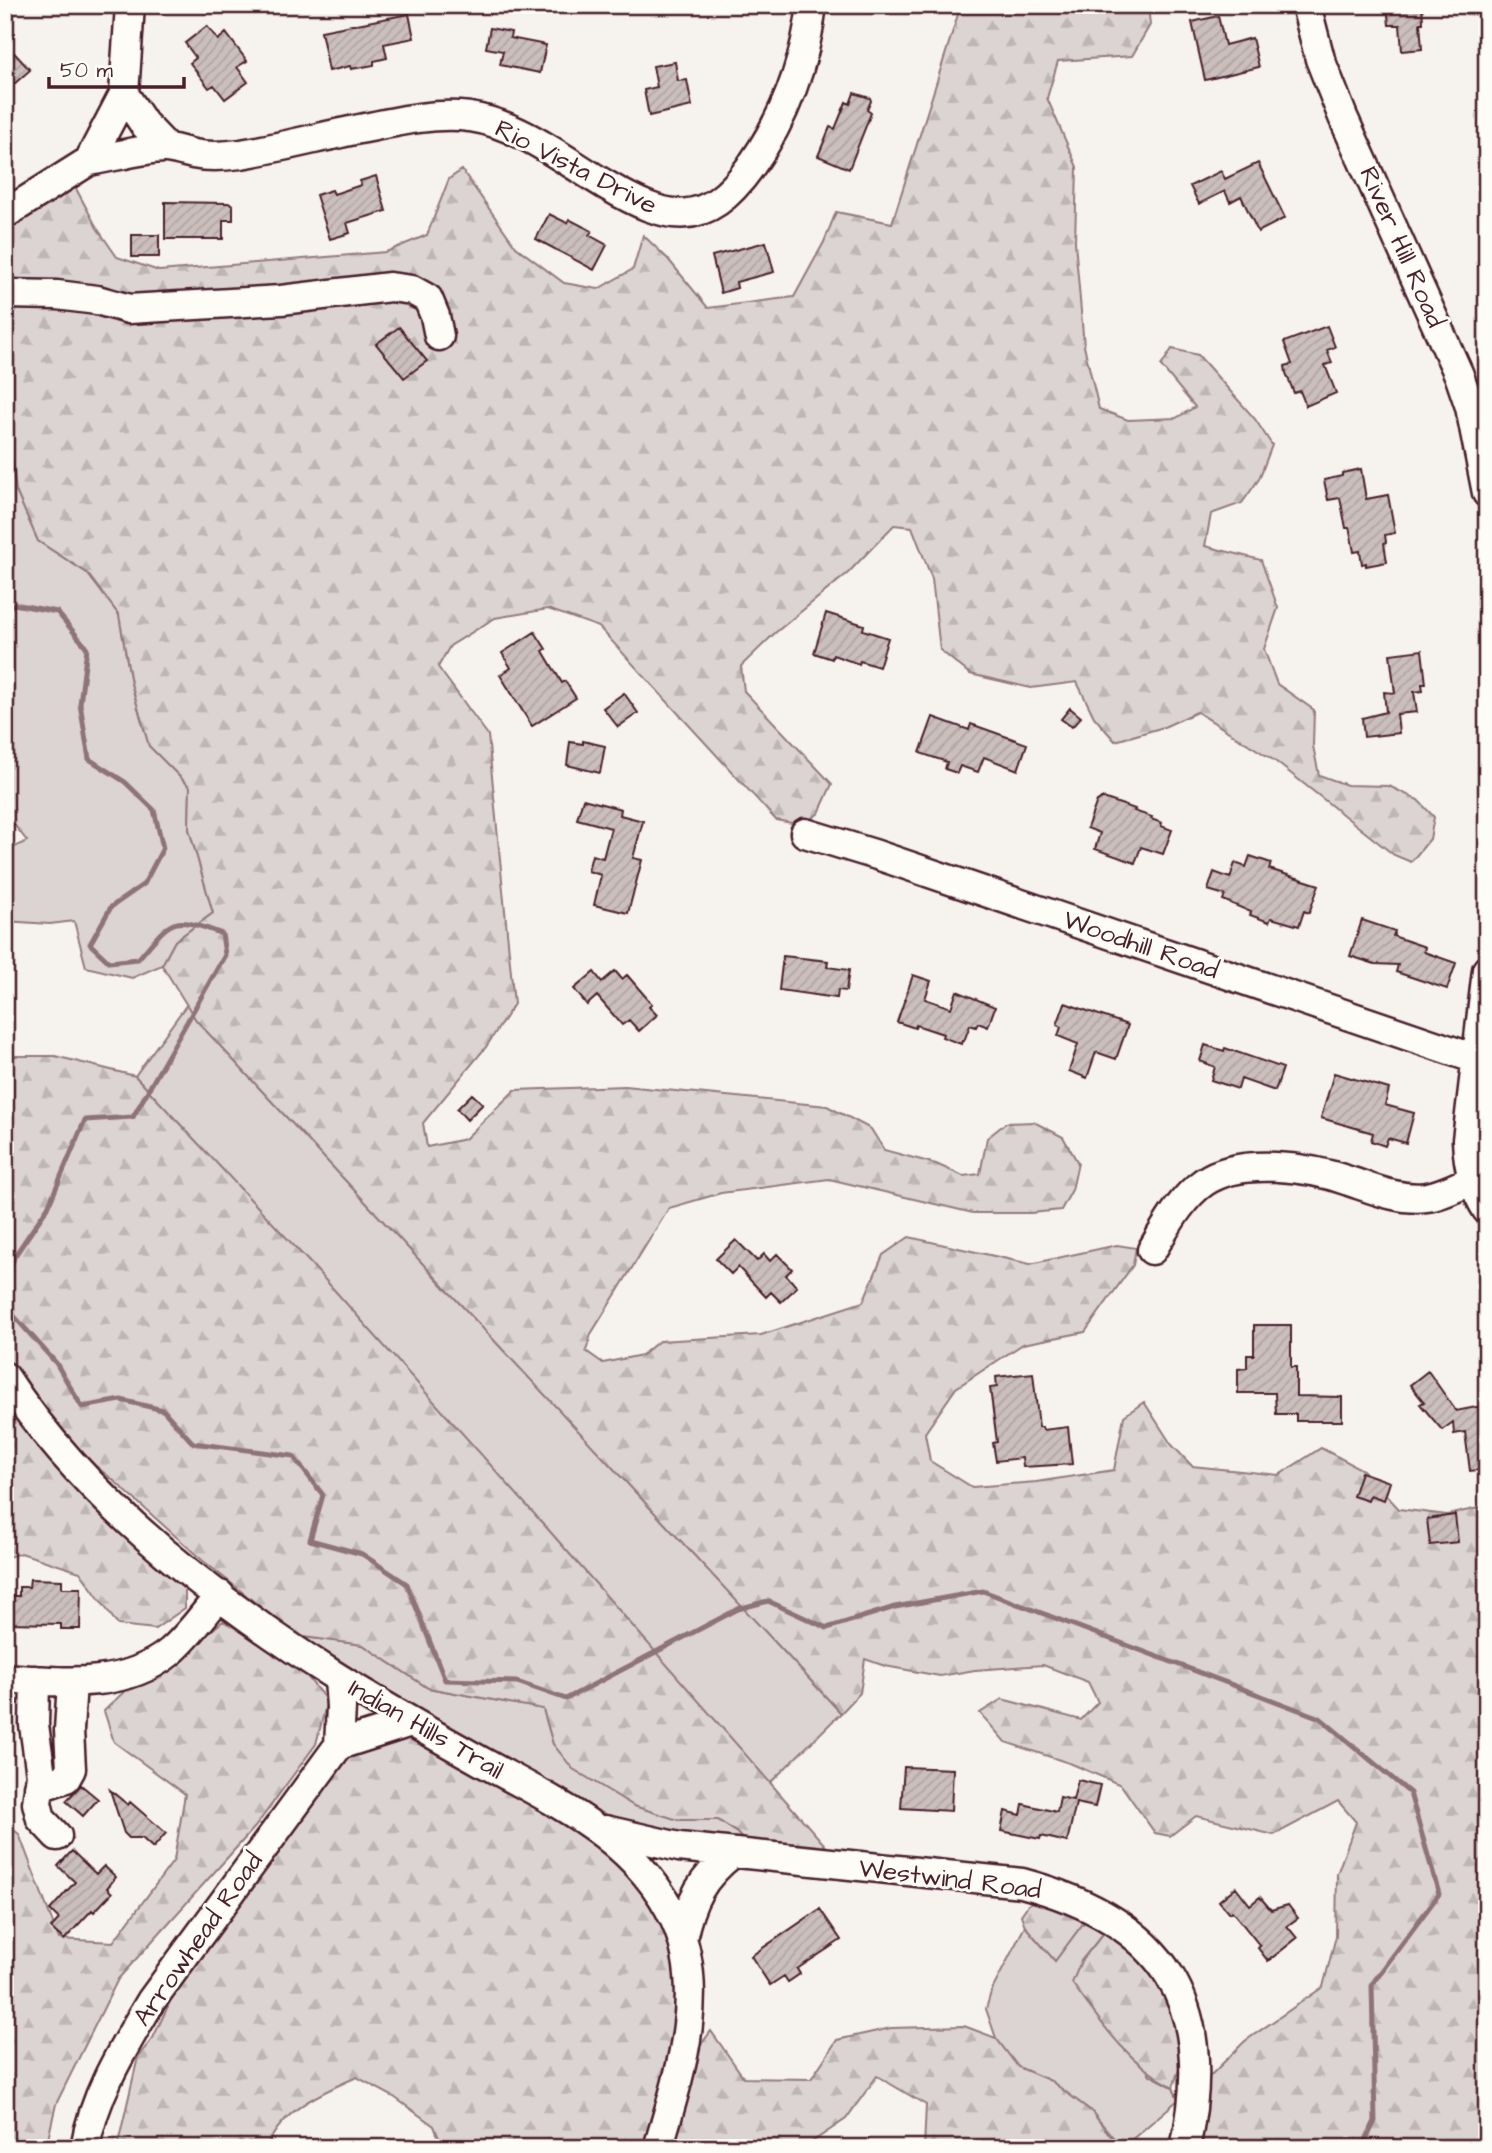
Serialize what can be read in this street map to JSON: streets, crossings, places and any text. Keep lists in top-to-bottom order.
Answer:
{
  "streets": {
    "street": [
      "Rio Vista Drive",
      "River Hill Road",
      "Woodhill Road",
      "Indian Hills Trail",
      "Westwind Road",
      "Arrowhead Road"
    ]
  },
  "crossings": [
    ["Indian Hills Trail", "Westwind Road"]
  ],
  "scale_bar": "50 m"
}
